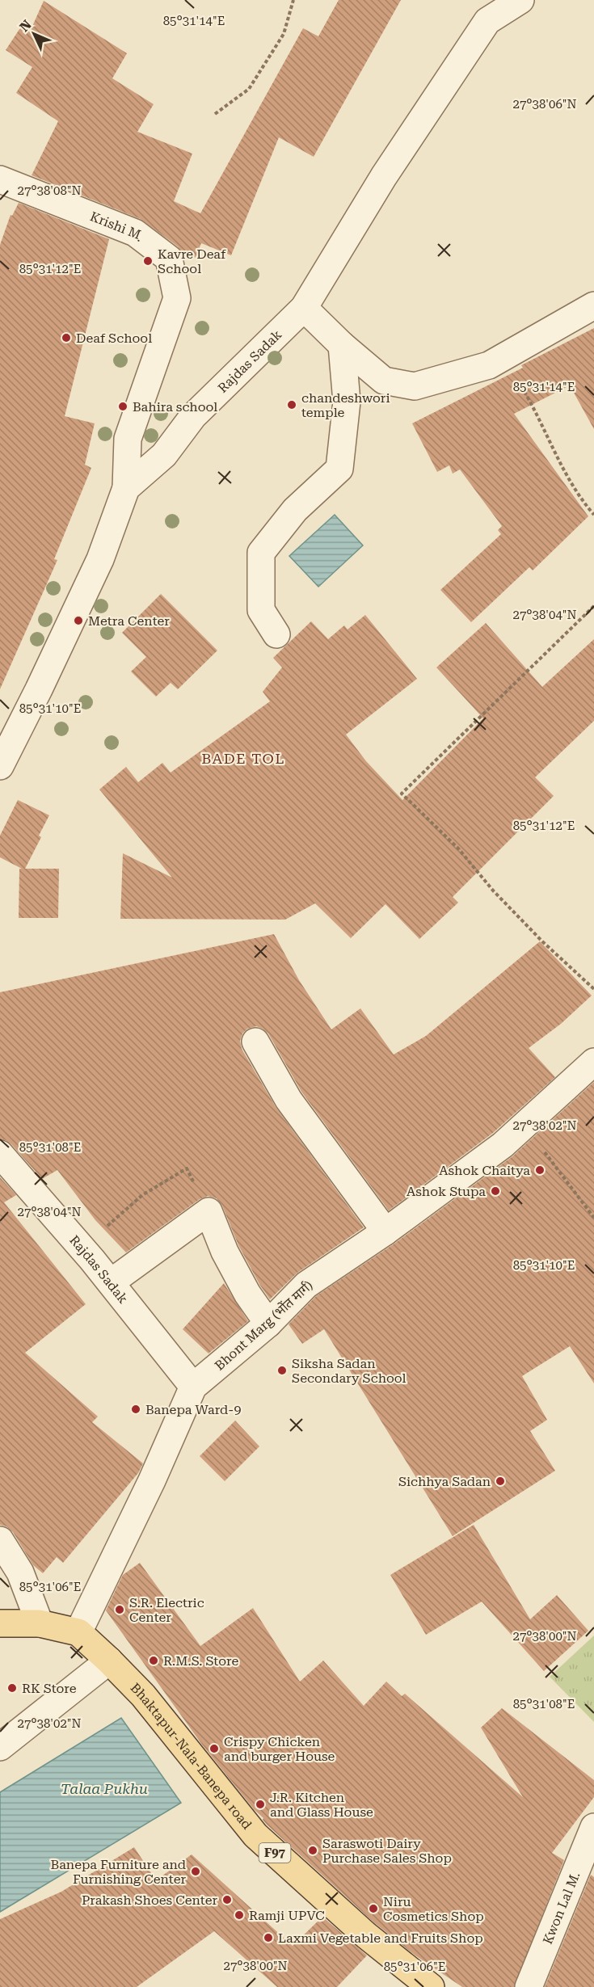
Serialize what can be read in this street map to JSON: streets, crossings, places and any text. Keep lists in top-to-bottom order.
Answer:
{
  "streets": {
    "main road": ["Bhaktapur-Nala-Banepa road", "F97"],
    "street": [
      "Krishi M.",
      "Rajdas Sadak",
      "Bhont Marg (भाेंत मार्ग)",
      "Kwon Lal M."
    ]
  },
  "crossings": [
    ["Krishi M.", "Rajdas Sadak"],
    ["Rajdas Sadak", "Bhont Marg (भाेंत मार्ग)"],
    ["Bhont Marg (भाेंत मार्ग)", "Bhaktapur-Nala-Banepa road"]
  ],
  "districts": ["BADE TOL"],
  "water": ["Talaa Pukhu"],
  "places": [
    "Kavre Deaf School",
    "Deaf School",
    "chandeshwori temple",
    "Bahira school",
    "Metra Center",
    "Ashok Chaitya",
    "Ashok Stupa",
    "Siksha Sadan Secondary School",
    "Banepa Ward-9",
    "Sichhya Sadan",
    "S.R. Electric Center",
    "R.M.S. Store",
    "RK Store",
    "Crispy Chicken and burger House",
    "J.R. Kitchen and Glass House",
    "Saraswoti Dairy Purchase Sales Shop",
    "Banepa Furniture and Furnishing Center",
    "Prakash Shoes Center",
    "Niru Cosmetics Shop",
    "Ramji UPVC",
    "Laxmi Vegetable and Fruits Shop"
  ],
  "north": "top left",
  "coordinates": [
    "85°31'14\"E",
    "27°38'06\"N",
    "27°38'08\"N",
    "85°31'12\"E",
    "27°38'04\"N",
    "85°31'10\"E",
    "27°38'02\"N",
    "85°31'08\"E",
    "85°31'06\"E",
    "27°38'00\"N"
  ]
}
